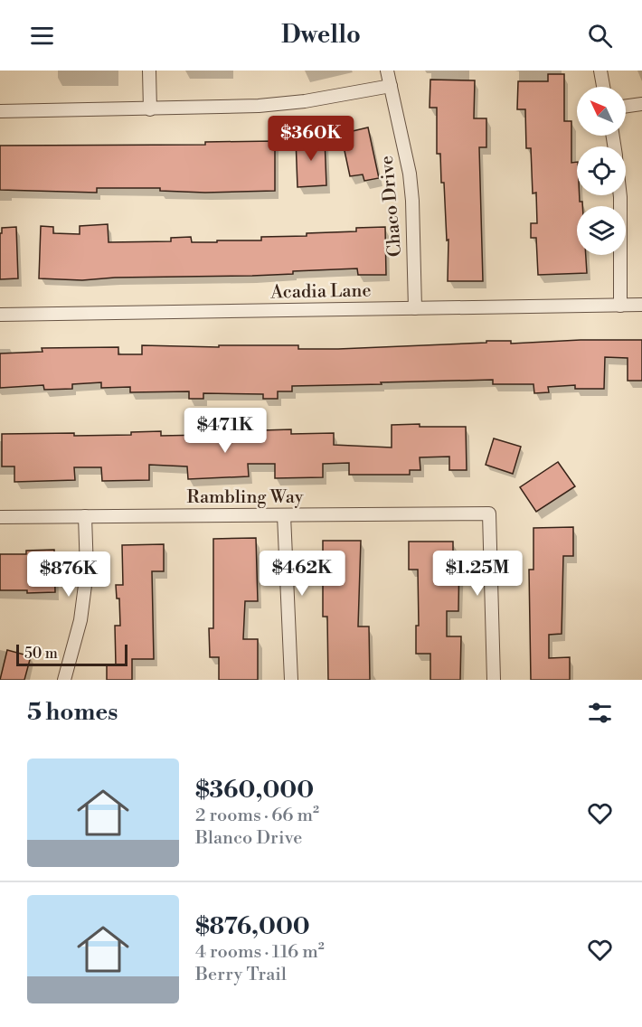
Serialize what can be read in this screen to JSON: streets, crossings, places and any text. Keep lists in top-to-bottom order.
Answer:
{
  "streets": {
    "street": ["Chaco Drive", "Acadia Lane", "Rambling Way"]
  },
  "crossings": [
    ["Chaco Drive", "Acadia Lane"]
  ],
  "scale_bar": "50 m",
  "north": "top left",
  "page": {
    "header": "Dwello",
    "price": [
      "$360K",
      "$471K",
      "$462K",
      "$1.25M",
      "$876K"
    ],
    "scale": "50 m",
    "heading": "5 homes",
    "list": [
      {
        "name": "$360,000",
        "note": "2 rooms · 66 m² · Blanco Drive"
      },
      {
        "name": "$876,000",
        "note": "4 rooms · 116 m² · Berry Trail"
      }
    ]
  }
}
